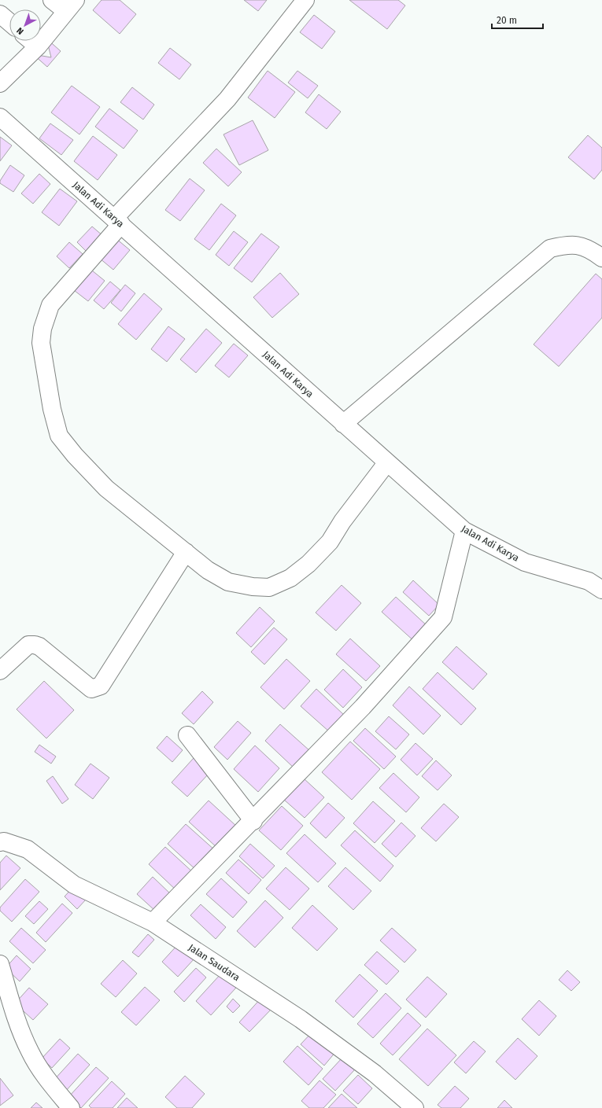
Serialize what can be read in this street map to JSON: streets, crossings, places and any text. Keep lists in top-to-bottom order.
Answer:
{
  "streets": {
    "street": ["Jalan Adi Karya", "Jalan Saudara"]
  },
  "scale_bar": "20 m",
  "north": "bottom left"
}
